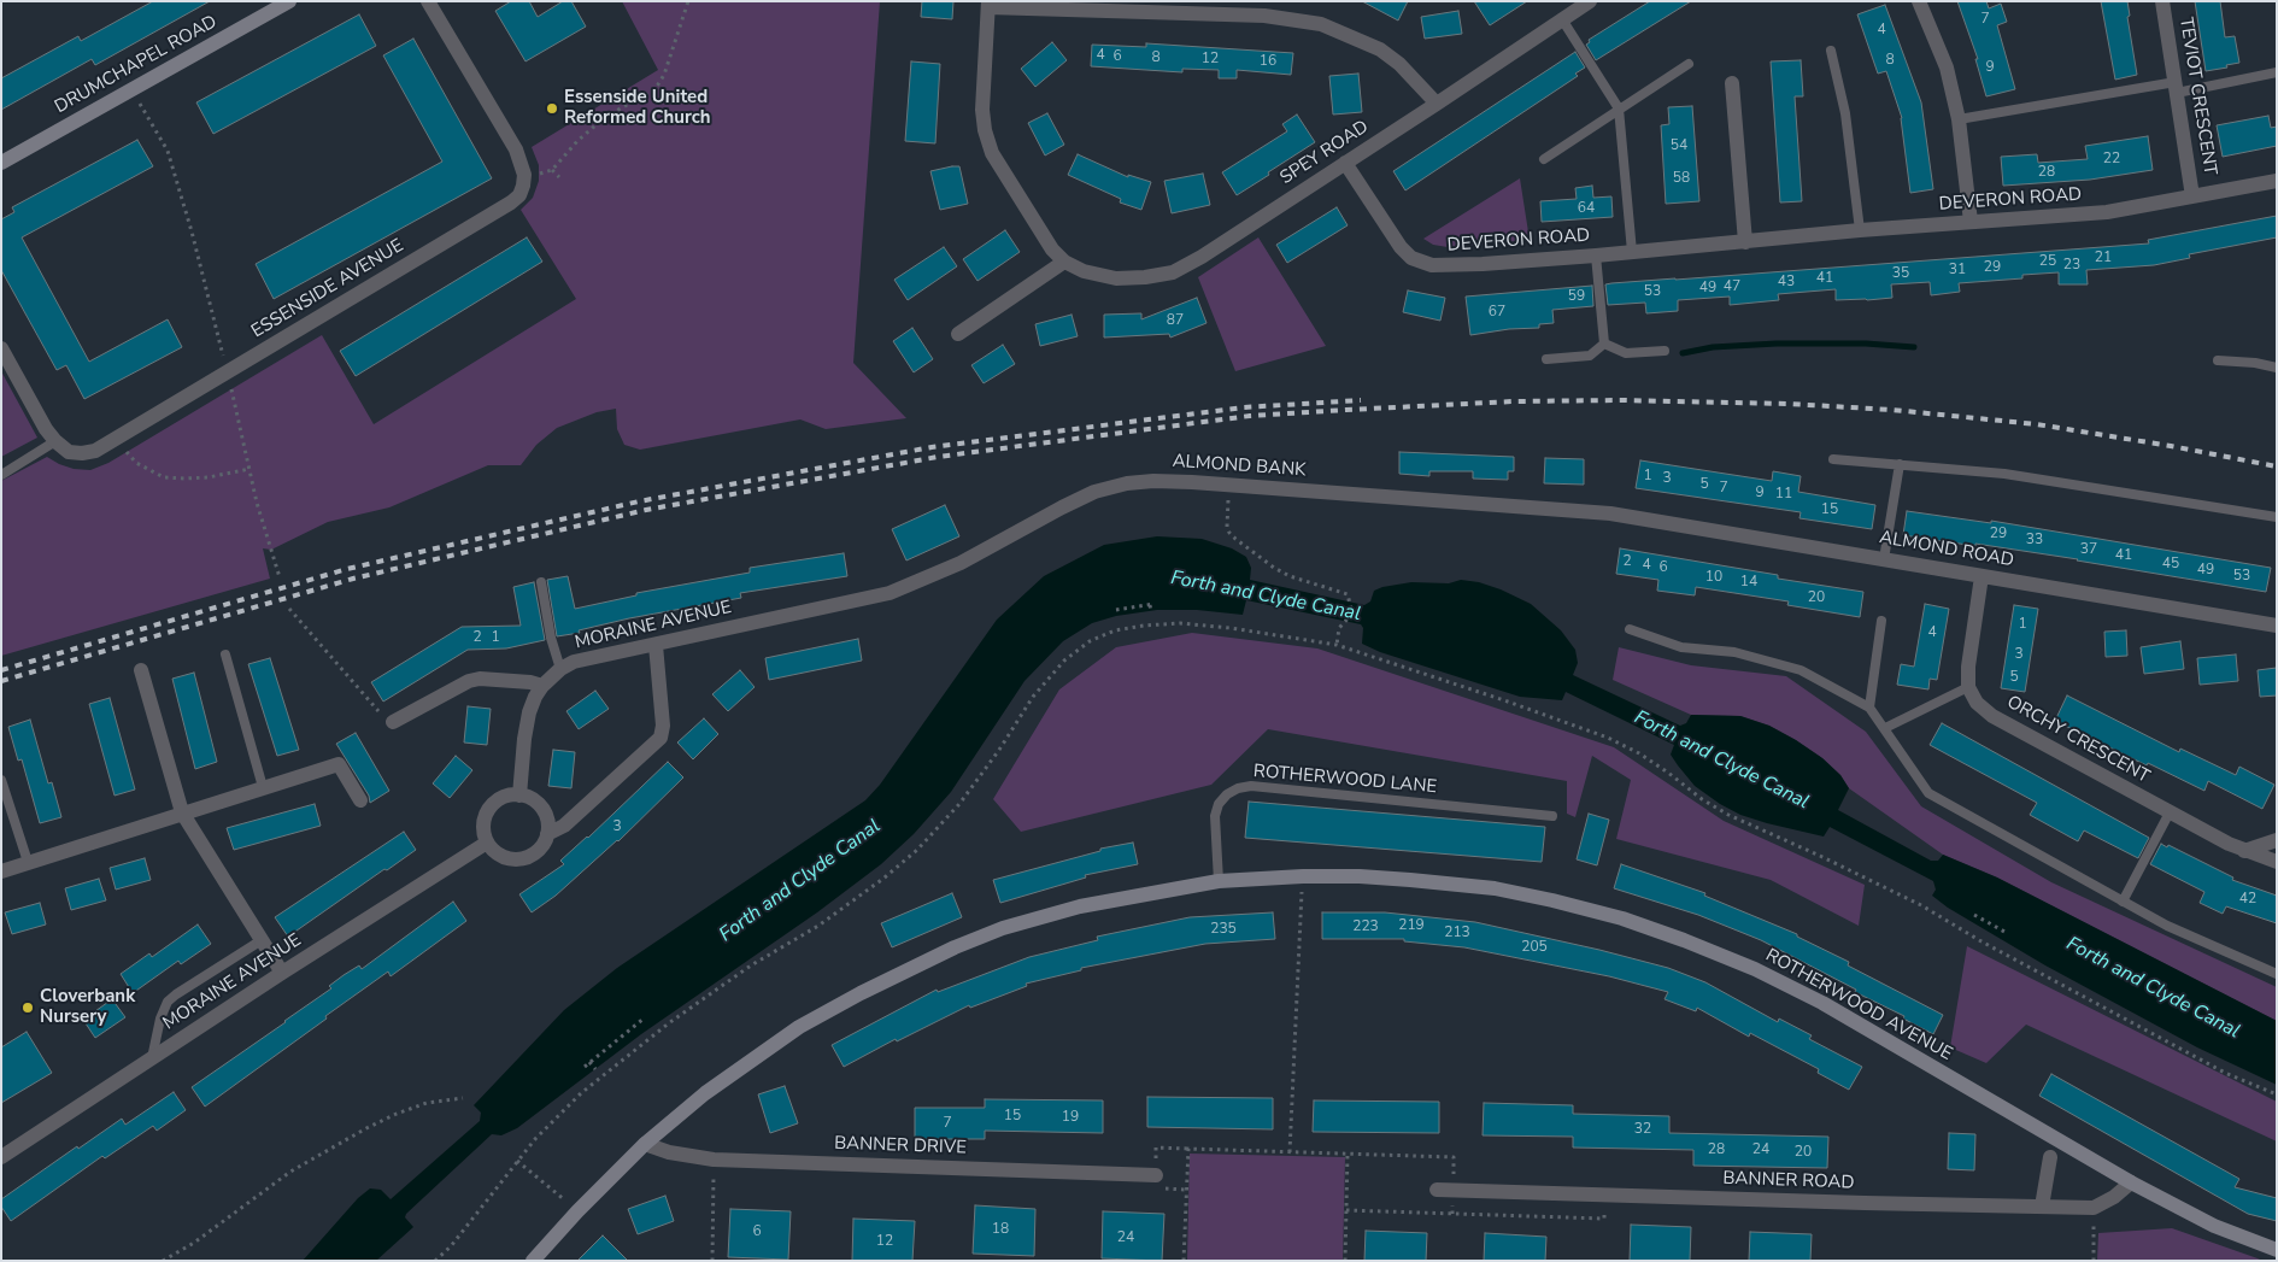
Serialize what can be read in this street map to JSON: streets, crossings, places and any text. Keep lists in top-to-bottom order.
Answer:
{
  "streets": {
    "street": [
      "DRUMCHAPEL ROAD",
      "TEVIOT CRESCENT",
      "SPEY ROAD",
      "DEVERON ROAD",
      "ESSENSIDE AVENUE",
      "ALMOND BANK",
      "ALMOND ROAD",
      "MORAINE AVENUE",
      "ORCHY CRESCENT",
      "ROTHERWOOD AVENUE",
      "BANNER DRIVE",
      "BANNER ROAD"
    ],
    "lane": ["ROTHERWOOD LANE"]
  },
  "crossings": [
    ["TEVIOT CRESCENT", "DEVERON ROAD"],
    ["SPEY ROAD", "DEVERON ROAD"],
    ["ALMOND BANK", "ALMOND ROAD"],
    ["ALMOND BANK", "MORAINE AVENUE"],
    ["ROTHERWOOD LANE", "ROTHERWOOD AVENUE"],
    ["ROTHERWOOD AVENUE", "BANNER DRIVE"]
  ],
  "water": ["Forth and Clyde Canal"],
  "places": ["Essenside United Reformed Church", "Cloverbank Nursery"],
  "house_numbers": [
    "7",
    "4",
    "4",
    "6",
    "8",
    "12",
    "8",
    "16",
    "9",
    "54",
    "22",
    "28",
    "58",
    "64",
    "21",
    "25",
    "23",
    "29",
    "31",
    "35",
    "41",
    "43",
    "47",
    "49",
    "53",
    "59",
    "67",
    "87",
    "1",
    "3",
    "5",
    "7",
    "9",
    "11",
    "15",
    "29",
    "33",
    "37",
    "41",
    "2",
    "45",
    "4",
    "6",
    "49",
    "53",
    "10",
    "14",
    "20",
    "1",
    "4",
    "2",
    "1",
    "3",
    "5",
    "3",
    "42",
    "219",
    "223",
    "235",
    "213",
    "205",
    "15",
    "19",
    "7",
    "32",
    "28",
    "24",
    "20",
    "18",
    "6",
    "24",
    "12"
  ]
}
